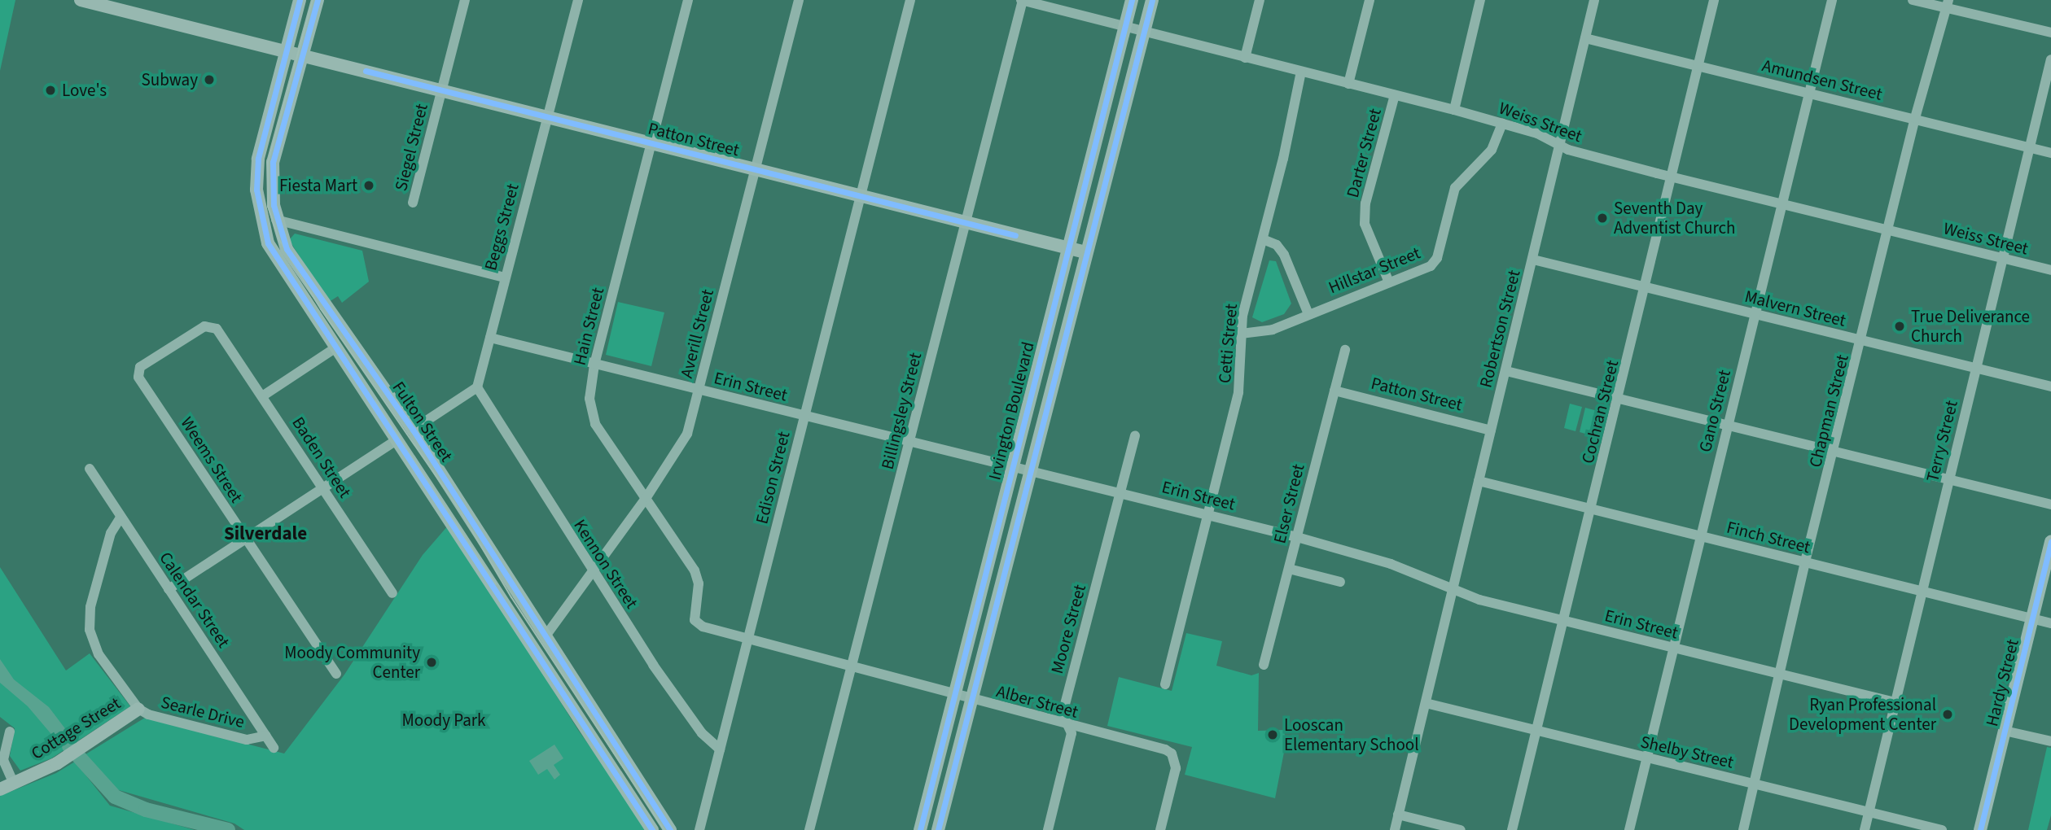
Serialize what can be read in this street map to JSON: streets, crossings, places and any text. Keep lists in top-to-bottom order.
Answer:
{
  "streets": {
    "main road": [
      "Patton Street",
      "Irvington Boulevard",
      "Fulton Street",
      "Hardy Street",
      "Cottage Street"
    ],
    "street": [
      "Amundsen Street",
      "Weiss Street",
      "Siegel Street",
      "Darter Street",
      "Beggs Street",
      "Hillstar Street",
      "Malvern Street",
      "Hain Street",
      "Robertson Street",
      "Averill Street",
      "Cetti Street",
      "Erin Street",
      "Billingsley Street",
      "Gano Street",
      "Chapman Street",
      "Cochran Street",
      "Terry Street",
      "Baden Street",
      "Weems Street",
      "Edison Street",
      "Elser Street",
      "Finch Street",
      "Kennon Street",
      "Calendar Street",
      "Moore Street",
      "Alber Street",
      "Searle Drive",
      "Shelby Street"
    ]
  },
  "crossings": [
    ["Amundsen Street", "Robertson Street"],
    ["Amundsen Street", "Gano Street"],
    ["Amundsen Street", "Chapman Street"],
    ["Amundsen Street", "Cochran Street"],
    ["Amundsen Street", "Terry Street"],
    ["Weiss Street", "Darter Street"],
    ["Weiss Street", "Hillstar Street"],
    ["Weiss Street", "Robertson Street"],
    ["Weiss Street", "Cetti Street"],
    ["Weiss Street", "Billingsley Street"],
    ["Weiss Street", "Irvington Boulevard"],
    ["Weiss Street", "Gano Street"],
    ["Weiss Street", "Chapman Street"],
    ["Weiss Street", "Cochran Street"],
    ["Weiss Street", "Terry Street"],
    ["Patton Street", "Siegel Street"],
    ["Patton Street", "Beggs Street"],
    ["Patton Street", "Hain Street"],
    ["Patton Street", "Robertson Street"],
    ["Patton Street", "Averill Street"],
    ["Patton Street", "Billingsley Street"],
    ["Patton Street", "Irvington Boulevard"],
    ["Patton Street", "Fulton Street"],
    ["Patton Street", "Edison Street"],
    ["Patton Street", "Elser Street"],
    ["Darter Street", "Hillstar Street"],
    ["Beggs Street", "Erin Street"],
    ["Beggs Street", "Kennon Street"],
    ["Hillstar Street", "Cetti Street"],
    ["Malvern Street", "Robertson Street"],
    ["Malvern Street", "Gano Street"],
    ["Malvern Street", "Chapman Street"],
    ["Malvern Street", "Cochran Street"],
    ["Malvern Street", "Terry Street"],
    ["Hain Street", "Averill Street"],
    ["Hain Street", "Erin Street"],
    ["Hain Street", "Alber Street"],
    ["Robertson Street", "Erin Street"],
    ["Robertson Street", "Finch Street"],
    ["Robertson Street", "Shelby Street"],
    ["Averill Street", "Erin Street"],
    ["Averill Street", "Fulton Street"],
    ["Averill Street", "Kennon Street"],
    ["Cetti Street", "Erin Street"],
    ["Erin Street", "Billingsley Street"],
    ["Erin Street", "Irvington Boulevard"],
    ["Erin Street", "Gano Street"],
    ["Erin Street", "Chapman Street"],
    ["Erin Street", "Cochran Street"],
    ["Erin Street", "Terry Street"],
    ["Erin Street", "Edison Street"],
    ["Erin Street", "Elser Street"],
    ["Erin Street", "Moore Street"],
    ["Billingsley Street", "Alber Street"],
    ["Irvington Boulevard", "Alber Street"],
    ["Gano Street", "Finch Street"],
    ["Gano Street", "Shelby Street"],
    ["Chapman Street", "Finch Street"],
    ["Chapman Street", "Shelby Street"],
    ["Cochran Street", "Finch Street"],
    ["Cochran Street", "Shelby Street"],
    ["Terry Street", "Finch Street"],
    ["Terry Street", "Shelby Street"],
    ["Baden Street", "Weems Street"],
    ["Edison Street", "Kennon Street"],
    ["Edison Street", "Alber Street"],
    ["Finch Street", "Hardy Street"],
    ["Calendar Street", "Searle Drive"],
    ["Moore Street", "Alber Street"],
    ["Searle Drive", "Cottage Street"]
  ],
  "districts": ["Silverdale"],
  "parks": ["Moody Park"],
  "places": [
    "Subway",
    "Love's",
    "Fiesta Mart",
    "Seventh Day Adventist Church",
    "True Deliverance Church",
    "Moody Community Center",
    "Ryan Professional Development Center",
    "Looscan Elementary School"
  ]
}
